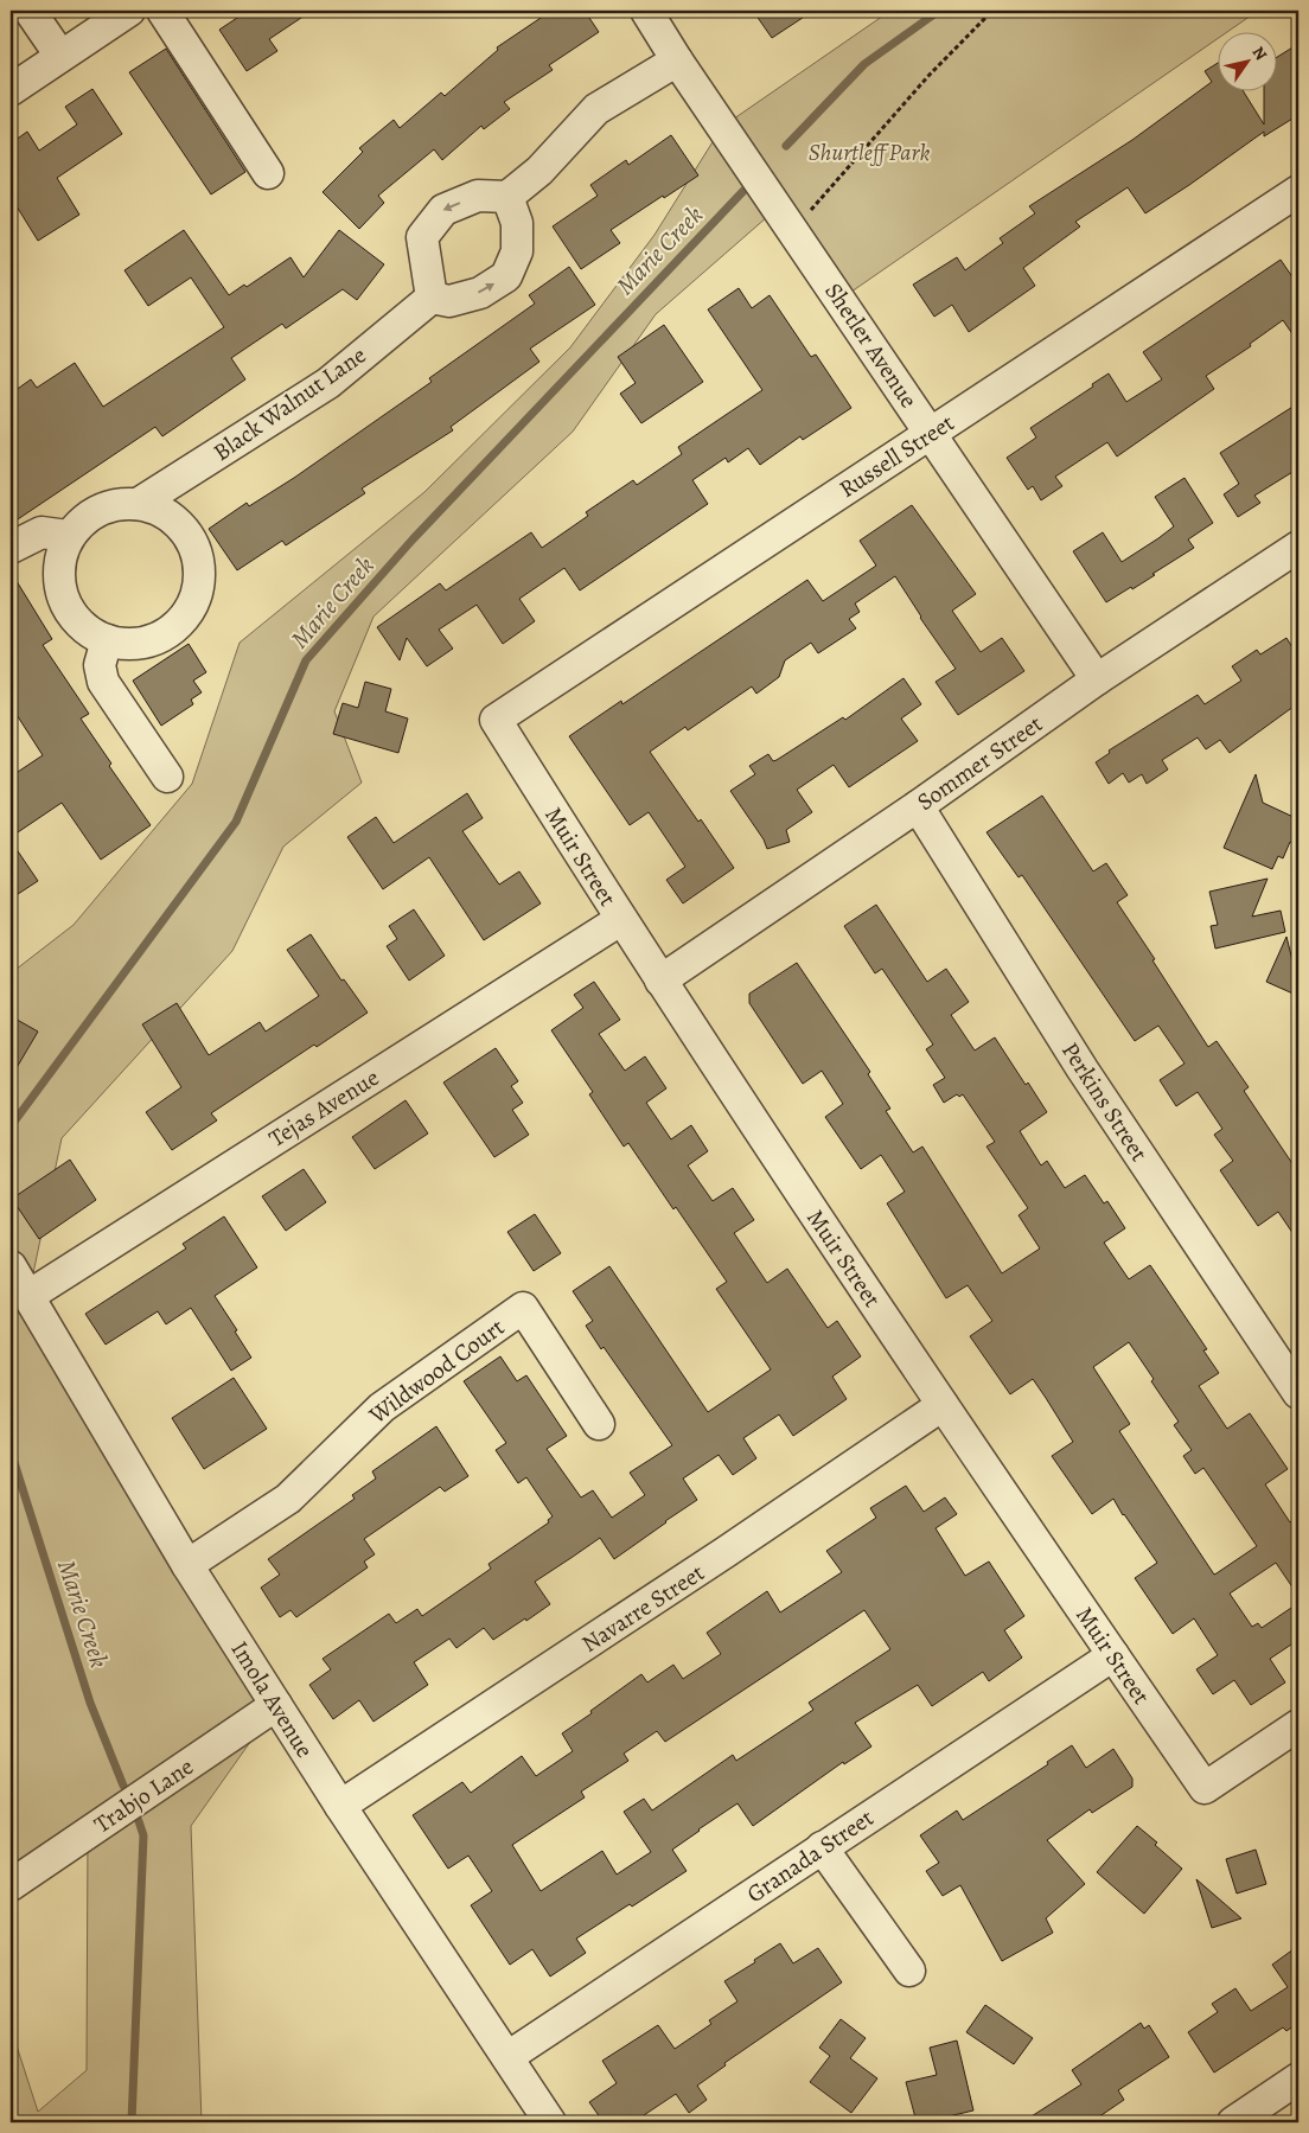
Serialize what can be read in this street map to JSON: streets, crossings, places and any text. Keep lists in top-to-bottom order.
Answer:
{
  "streets": {
    "street": [
      "Shetler Avenue",
      "Black Walnut Lane",
      "Russell Street",
      "Sommer Street",
      "Muir Street",
      "Perkins Street",
      "Tejas Avenue",
      "Wildwood Court",
      "Navarre Street",
      "Imola Avenue",
      "Trabjo Lane",
      "Granada Street"
    ]
  },
  "crossings": [
    ["Shetler Avenue", "Russell Street"],
    ["Shetler Avenue", "Sommer Street"],
    ["Russell Street", "Muir Street"],
    ["Sommer Street", "Muir Street"],
    ["Sommer Street", "Perkins Street"],
    ["Muir Street", "Tejas Avenue"],
    ["Muir Street", "Navarre Street"],
    ["Muir Street", "Granada Street"],
    ["Tejas Avenue", "Imola Avenue"],
    ["Wildwood Court", "Imola Avenue"],
    ["Navarre Street", "Imola Avenue"],
    ["Imola Avenue", "Trabjo Lane"],
    ["Imola Avenue", "Granada Street"]
  ],
  "water": ["Marie Creek"],
  "parks": ["Shurtleff Park"],
  "north": "top right"
}
